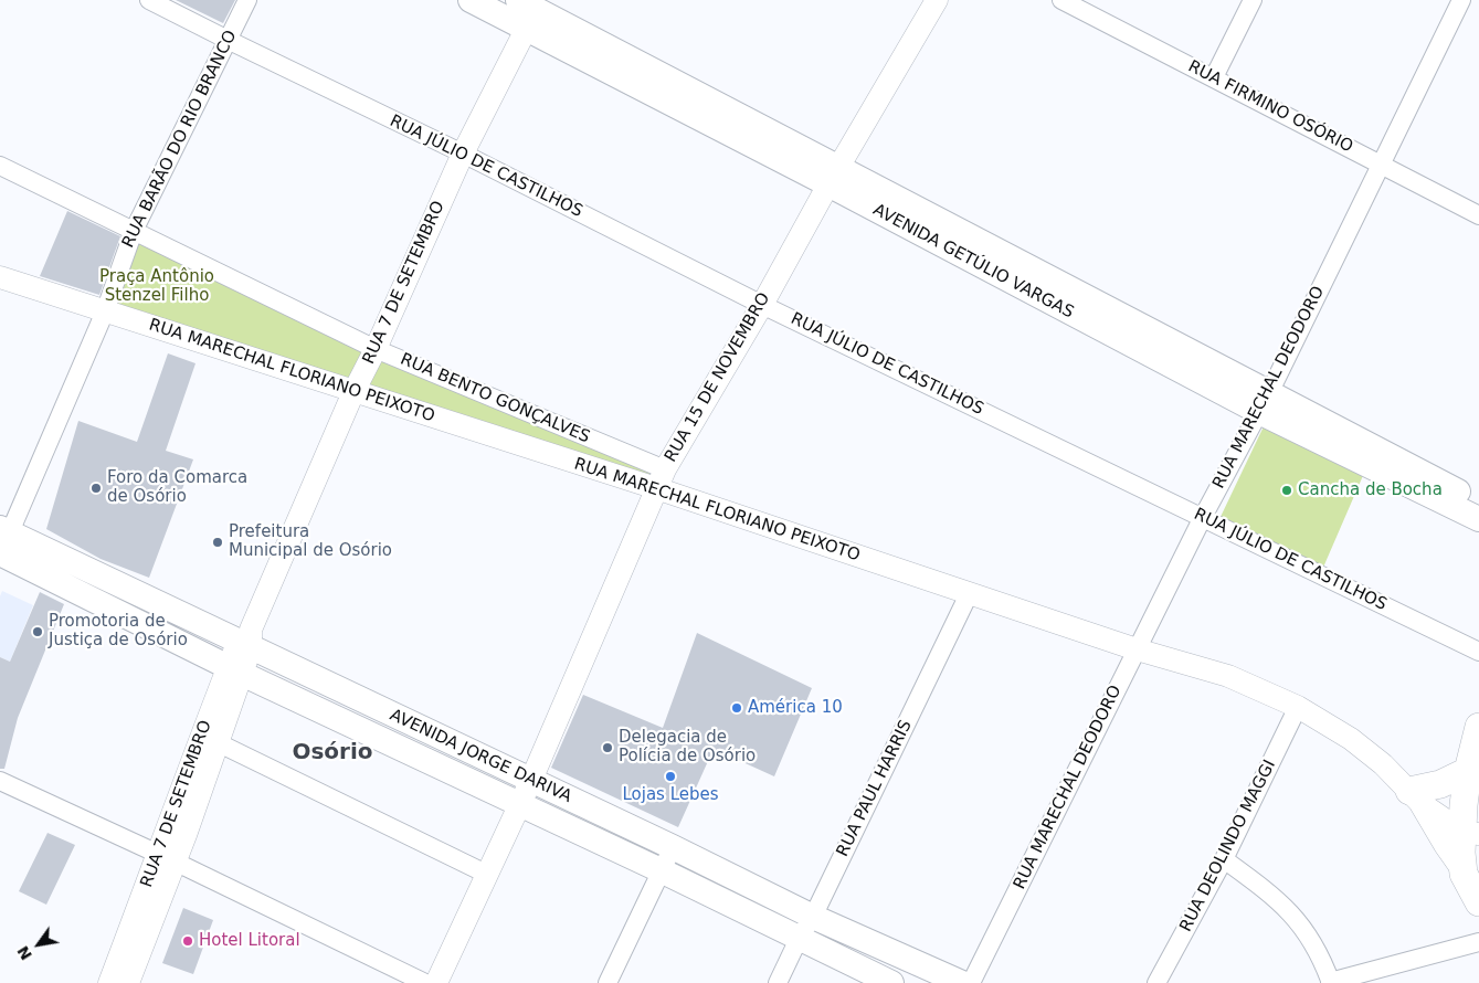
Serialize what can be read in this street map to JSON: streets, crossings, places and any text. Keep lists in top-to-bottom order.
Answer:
{
  "streets": {
    "main road": ["AVENIDA GETÚLIO VARGAS", "AVENIDA JORGE DARIVA"],
    "street": [
      "RUA FIRMINO OSÓRIO",
      "RUA BARÃO DO RIO BRANCO",
      "RUA JÚLIO DE CASTILHOS",
      "RUA 7 DE SETEMBRO",
      "RUA MARECHAL FLORIANO PEIXOTO",
      "RUA 15 DE NOVEMBRO",
      "RUA MARECHAL DEODORO",
      "RUA BENTO GONÇALVES",
      "RUA PAUL HARRIS",
      "RUA DEOLINDO MAGGI"
    ]
  },
  "crossings": [
    ["RUA FIRMINO OSÓRIO", "RUA MARECHAL DEODORO"],
    ["RUA BARÃO DO RIO BRANCO", "RUA JÚLIO DE CASTILHOS"],
    ["RUA BARÃO DO RIO BRANCO", "RUA MARECHAL FLORIANO PEIXOTO"],
    ["RUA BARÃO DO RIO BRANCO", "RUA BENTO GONÇALVES"],
    ["RUA BARÃO DO RIO BRANCO", "AVENIDA JORGE DARIVA"],
    ["RUA JÚLIO DE CASTILHOS", "RUA 7 DE SETEMBRO"],
    ["RUA JÚLIO DE CASTILHOS", "RUA 15 DE NOVEMBRO"],
    ["RUA JÚLIO DE CASTILHOS", "RUA MARECHAL DEODORO"],
    ["AVENIDA GETÚLIO VARGAS", "RUA 7 DE SETEMBRO"],
    ["AVENIDA GETÚLIO VARGAS", "RUA 15 DE NOVEMBRO"],
    ["AVENIDA GETÚLIO VARGAS", "RUA MARECHAL DEODORO"],
    ["RUA 7 DE SETEMBRO", "RUA MARECHAL FLORIANO PEIXOTO"],
    ["RUA 7 DE SETEMBRO", "RUA BENTO GONÇALVES"],
    ["RUA 7 DE SETEMBRO", "AVENIDA JORGE DARIVA"],
    ["RUA MARECHAL FLORIANO PEIXOTO", "RUA 15 DE NOVEMBRO"],
    ["RUA MARECHAL FLORIANO PEIXOTO", "RUA MARECHAL DEODORO"],
    ["RUA MARECHAL FLORIANO PEIXOTO", "RUA BENTO GONÇALVES"],
    ["RUA MARECHAL FLORIANO PEIXOTO", "RUA PAUL HARRIS"],
    ["RUA MARECHAL FLORIANO PEIXOTO", "RUA DEOLINDO MAGGI"],
    ["RUA 15 DE NOVEMBRO", "RUA BENTO GONÇALVES"],
    ["RUA 15 DE NOVEMBRO", "AVENIDA JORGE DARIVA"],
    ["AVENIDA JORGE DARIVA", "RUA PAUL HARRIS"]
  ],
  "districts": ["Osório"],
  "parks": ["Praça Antônio Stenzel Filho"],
  "places": [
    "Foro da Comarca de Osório",
    "Cancha de Bocha",
    "Prefeitura Municipal de Osório",
    "Promotoria de Justiça de Osório",
    "América 10",
    "Delegacia de Polícia de Osório",
    "Lojas Lebes",
    "Hotel Litoral"
  ],
  "north": "bottom left"
}
